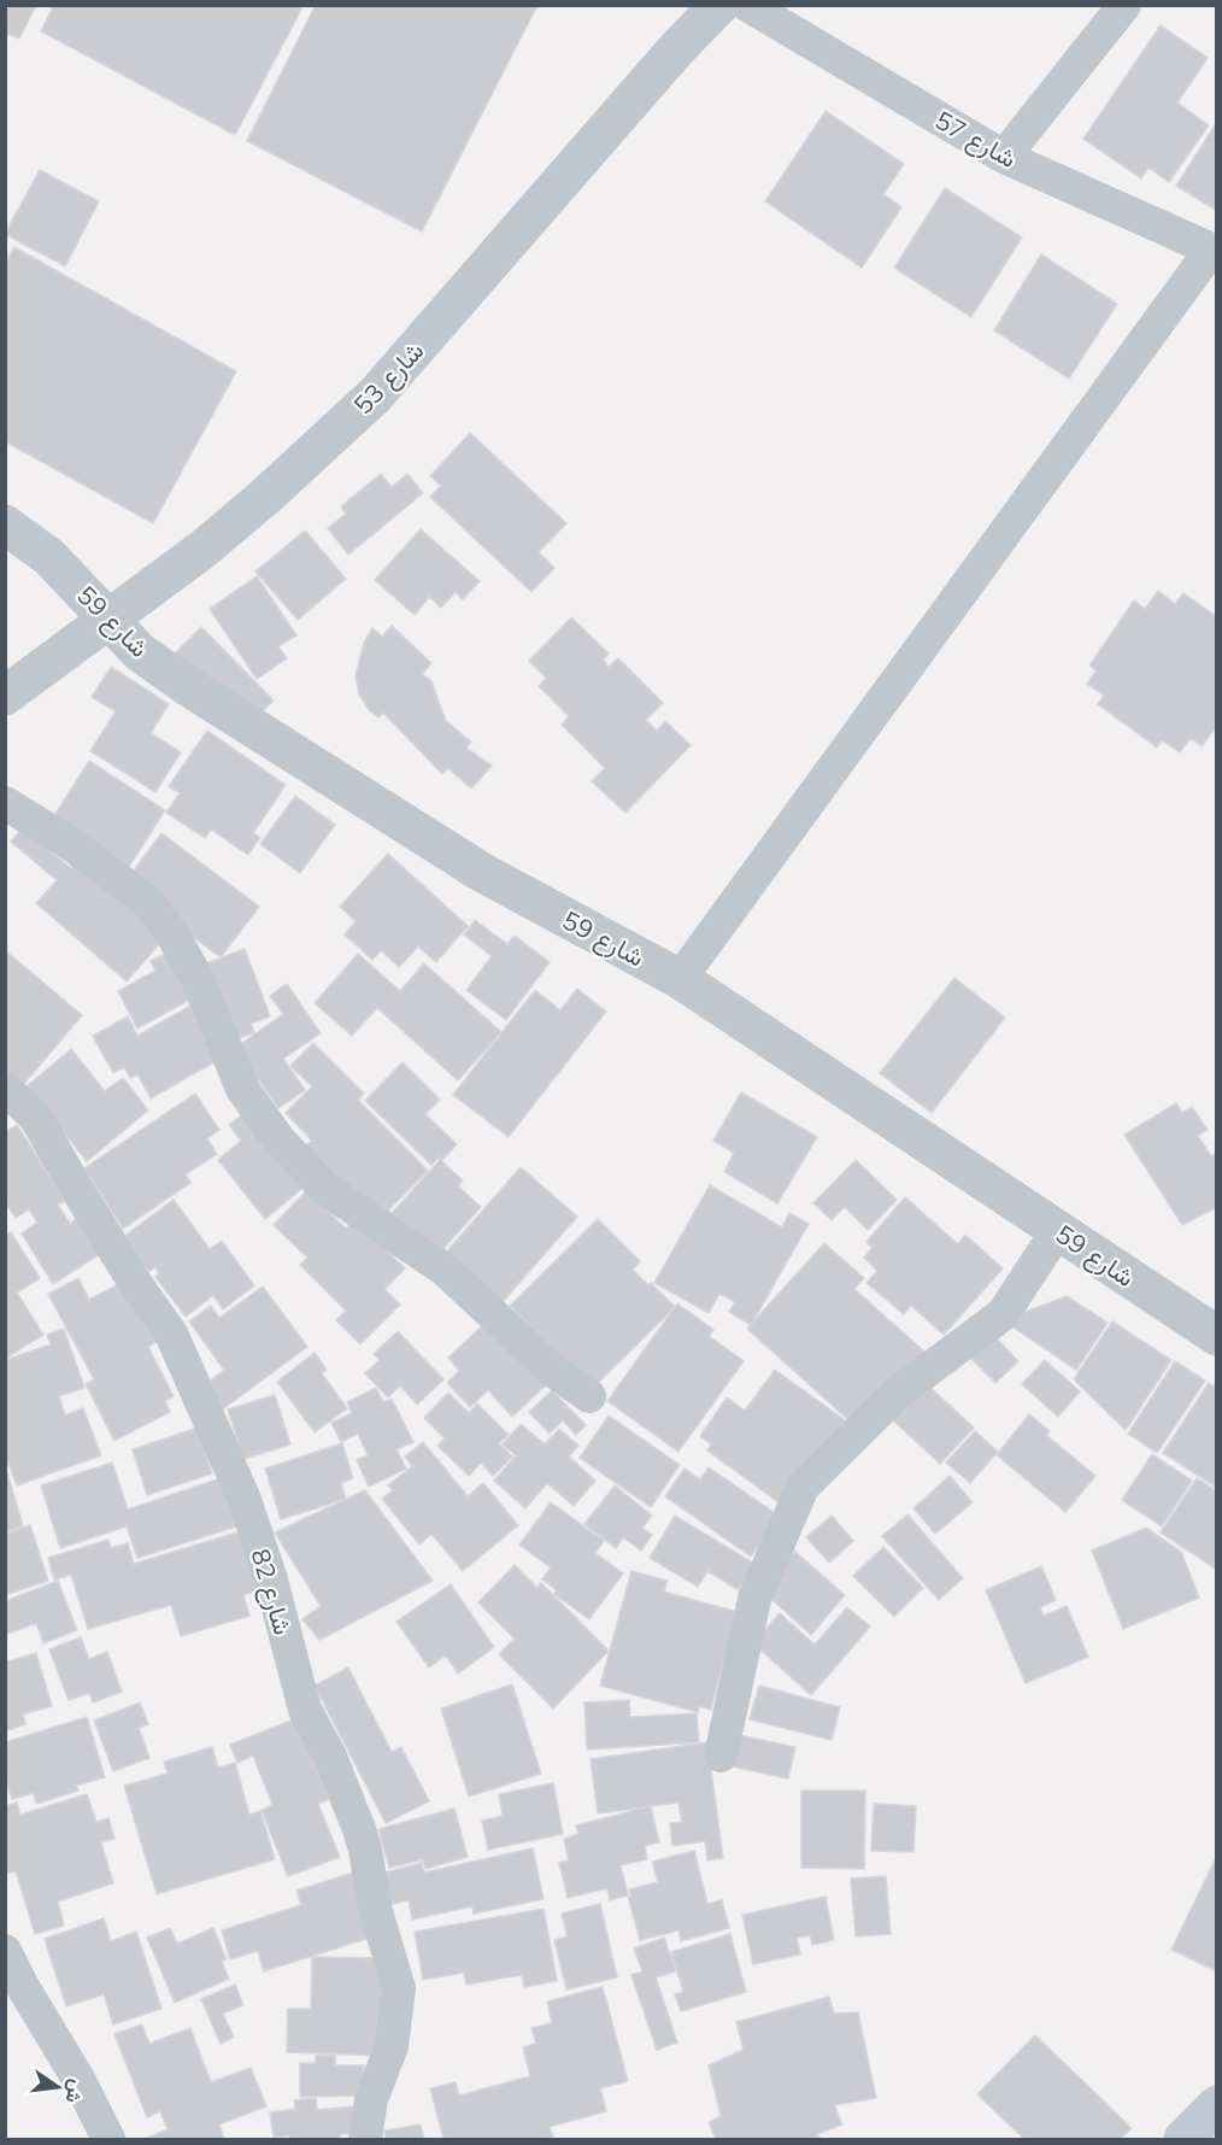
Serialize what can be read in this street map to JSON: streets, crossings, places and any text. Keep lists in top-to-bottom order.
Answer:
{
  "streets": {
    "street": [
      "شارع 57",
      "شارع 53",
      "شارع 59",
      "شارع 82"
    ]
  },
  "crossings": [
    ["شارع 53", "شارع 59"]
  ],
  "north": "right"
}
